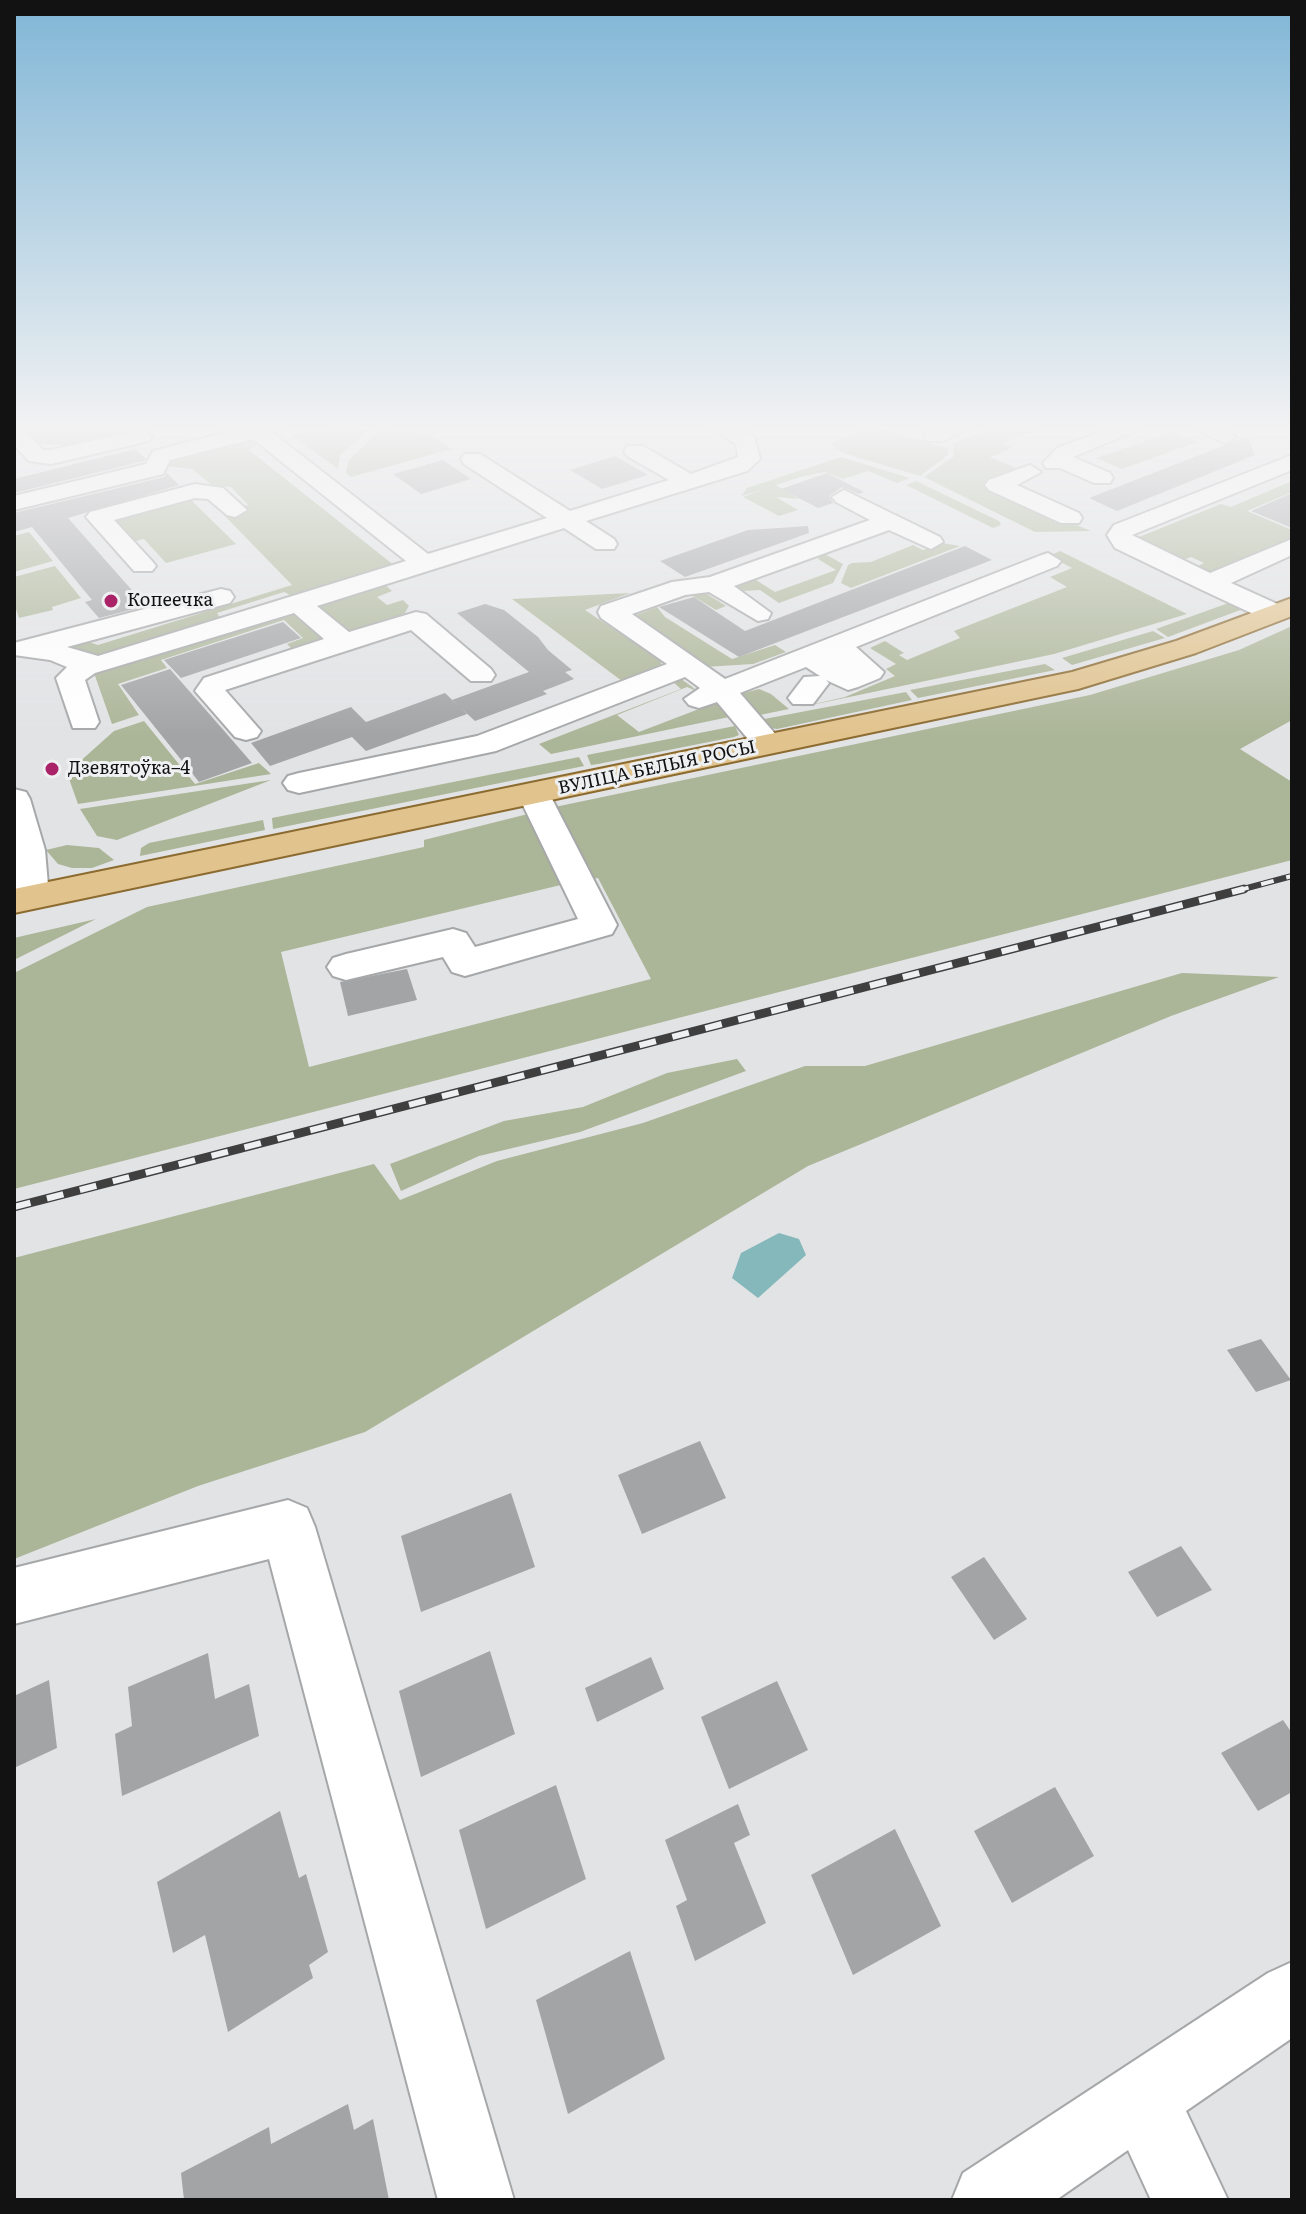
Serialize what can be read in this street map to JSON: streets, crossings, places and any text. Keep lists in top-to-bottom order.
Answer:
{
  "streets": {
    "main road": ["ВУЛІЦА БЕЛЫЯ РОСЫ"]
  },
  "places": ["Копеечка", "Дзевятоўка–4"]
}
